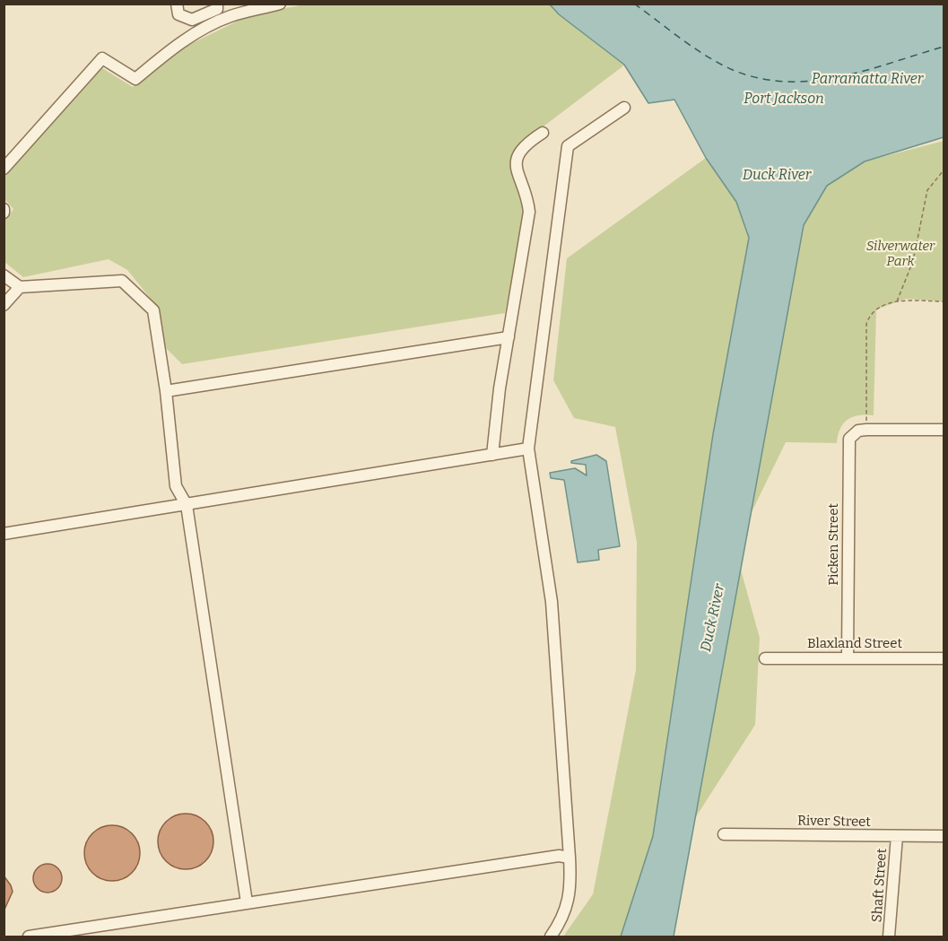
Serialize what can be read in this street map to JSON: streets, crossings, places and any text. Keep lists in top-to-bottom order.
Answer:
{
  "streets": {
    "street": [
      "Picken Street",
      "Blaxland Street",
      "River Street",
      "Shaft Street"
    ]
  },
  "crossings": [
    ["Picken Street", "Blaxland Street"],
    ["River Street", "Shaft Street"]
  ],
  "water": ["Parramatta River", "Port Jackson", "Duck River"],
  "parks": ["Silverwater Park"]
}
